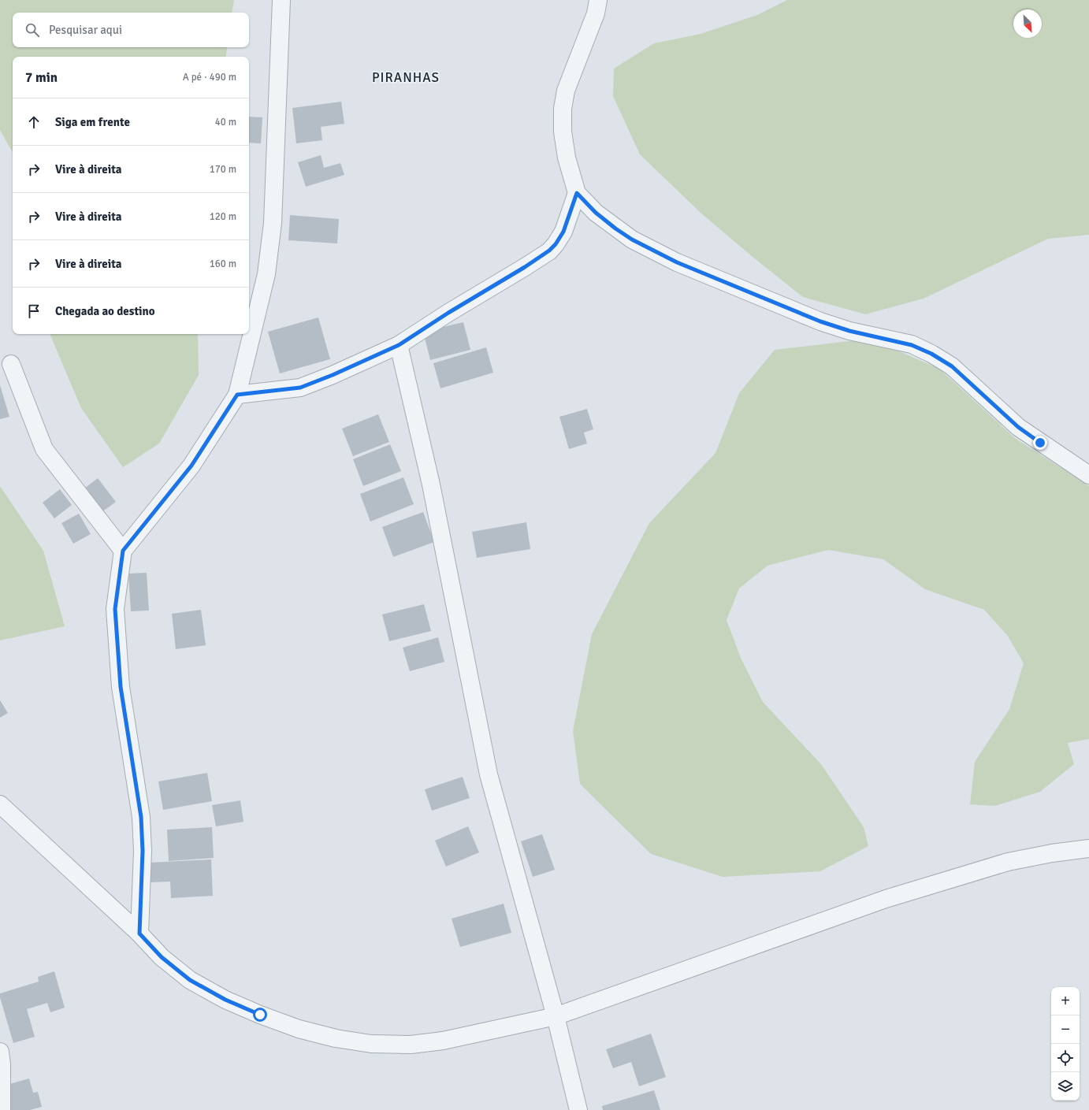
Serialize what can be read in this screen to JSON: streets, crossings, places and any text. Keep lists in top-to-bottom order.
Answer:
{
  "districts": ["PIRANHAS"],
  "north": "bottom right",
  "page": {
    "search": "Pesquisar aqui",
    "heading": ["7 min", "A pé · 490 m"],
    "list": [
      ["Siga em frente", "40 m"],
      ["Vire à direita", "170 m"],
      ["Vire à direita", "120 m"],
      ["Vire à direita", "160 m"],
      "Chegada ao destino"
    ],
    "map_buttons": ["+", "−"]
  }
}
